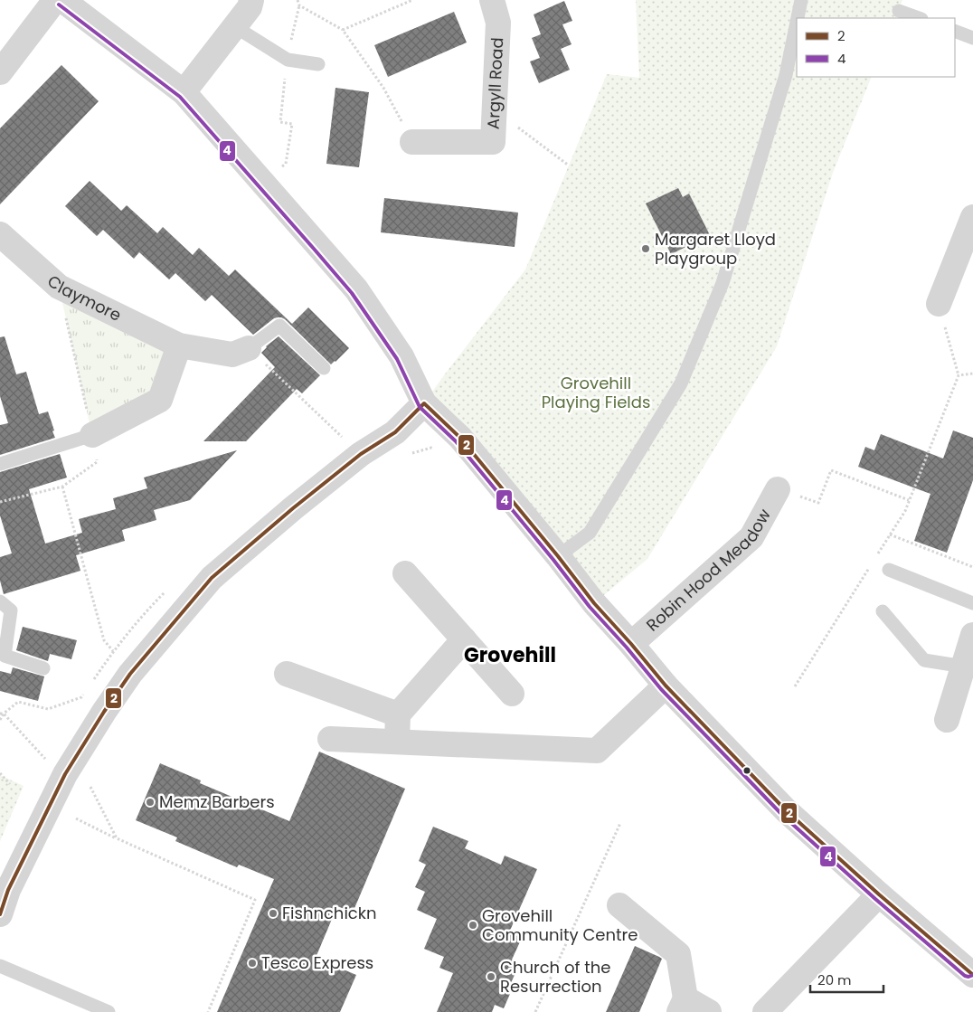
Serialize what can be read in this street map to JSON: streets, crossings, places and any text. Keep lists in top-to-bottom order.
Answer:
{
  "streets": {
    "street": ["Argyll Road", "Claymore", "Robin Hood Meadow"]
  },
  "districts": ["Grovehill"],
  "parks": ["Grovehill Playing Fields"],
  "places": [
    "Margaret Lloyd Playgroup",
    "Memz Barbers",
    "Fishnchickn",
    "Grovehill Community Centre",
    "Tesco Express",
    "Church of the Resurrection"
  ],
  "lines": ["transit line 4", "transit line 2"],
  "legend": ["2", "4"],
  "scale_bar": "20 m"
}
